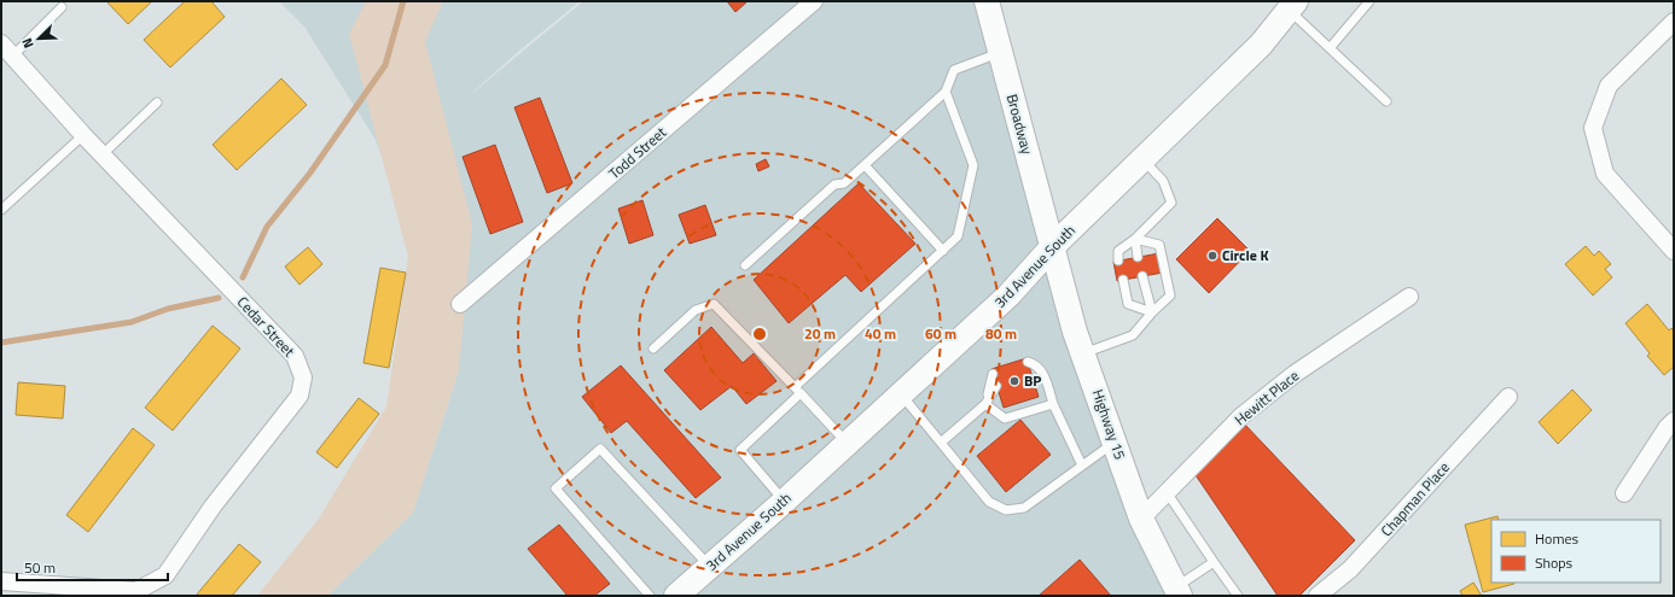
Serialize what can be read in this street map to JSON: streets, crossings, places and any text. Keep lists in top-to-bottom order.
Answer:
{
  "streets": {
    "main road": ["Broadway", "3rd Avenue South", "Highway 15"],
    "street": [
      "Todd Street",
      "Cedar Street",
      "Hewitt Place",
      "Chapman Place"
    ]
  },
  "crossings": [
    ["Broadway", "3rd Avenue South"],
    ["Broadway", "Highway 15"],
    ["3rd Avenue South", "Highway 15"],
    ["Hewitt Place", "Highway 15"]
  ],
  "places": ["Circle K", "BP"],
  "legend": ["Homes", "Shops"],
  "scale_bar": "50 m",
  "north": "bottom left",
  "rings": [
    "20 m",
    "40 m",
    "60 m",
    "80 m"
  ]
}
